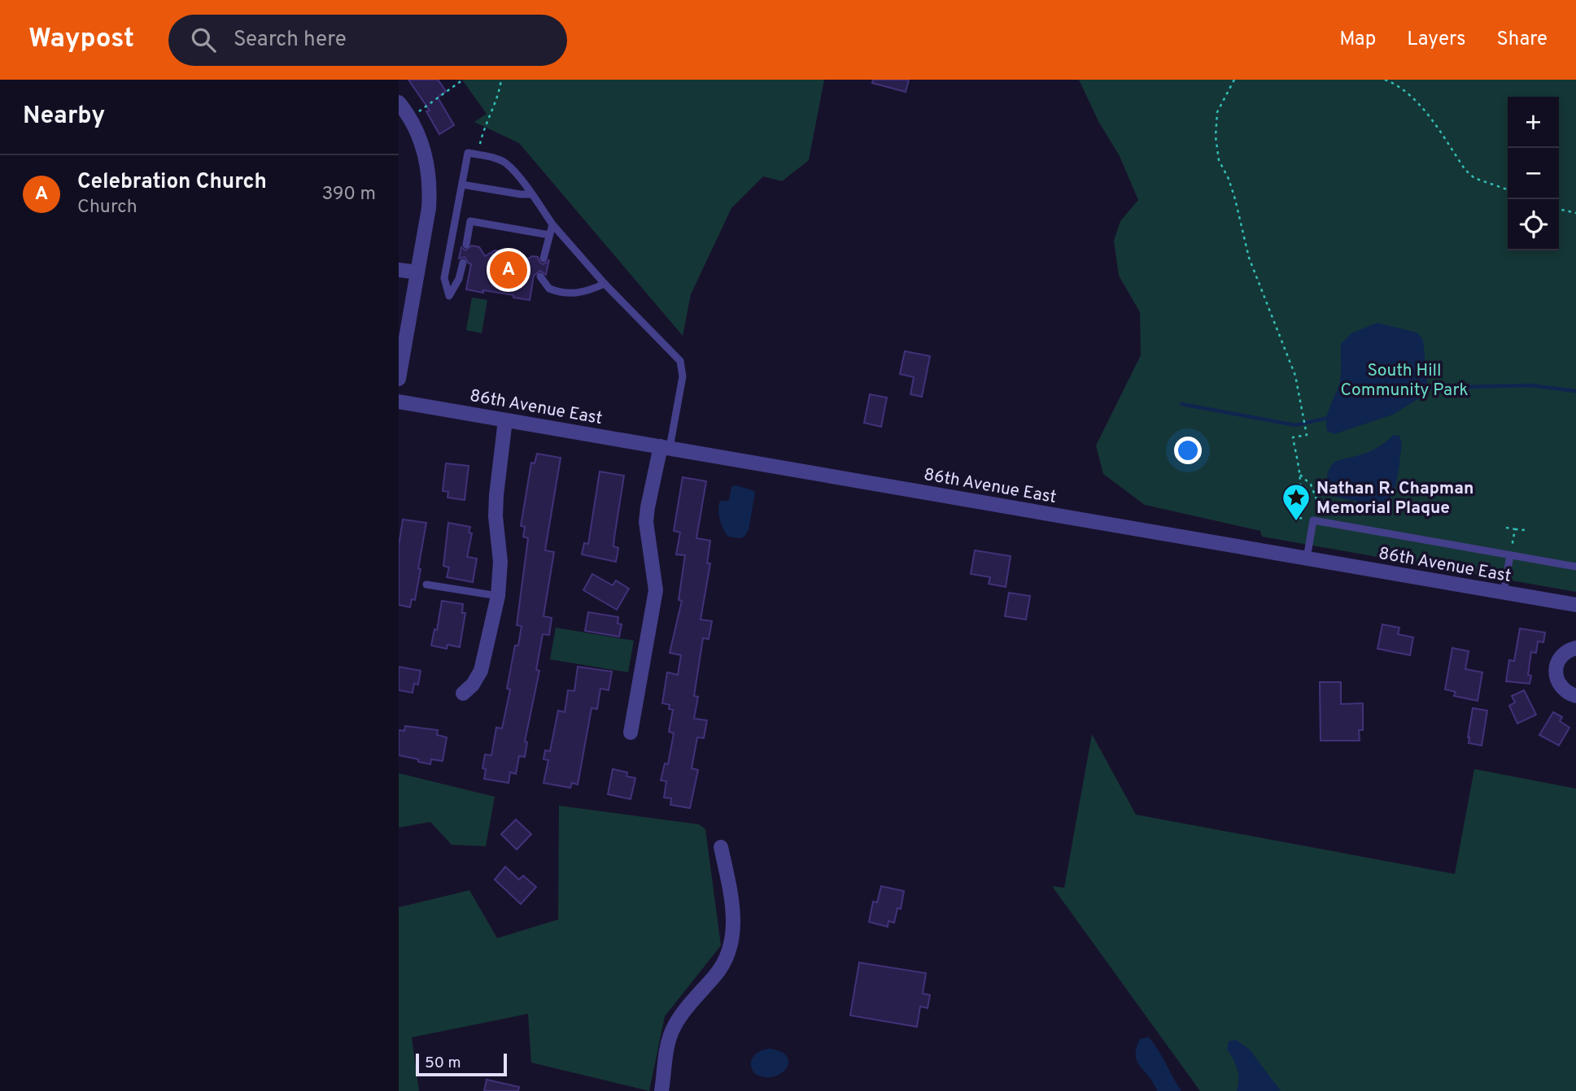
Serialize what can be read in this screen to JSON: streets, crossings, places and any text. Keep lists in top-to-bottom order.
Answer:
{
  "streets": {
    "street": ["86th Avenue East"]
  },
  "parks": ["South Hill Community Park"],
  "places": {
    "place": ["Nathan R. Chapman Memorial Plaque"]
  },
  "scale_bar": "50 m",
  "page": {
    "header": "Waypost",
    "search": "Search here",
    "nav": ["Map", "Layers", "Share"],
    "heading": "Nearby",
    "map_buttons": ["+", "−"],
    "list": [
      {
        "mark": "A",
        "name": "Celebration Church",
        "note": "Church",
        "value": "390 m"
      }
    ],
    "pins": "A",
    "scale": "50 m"
  }
}
